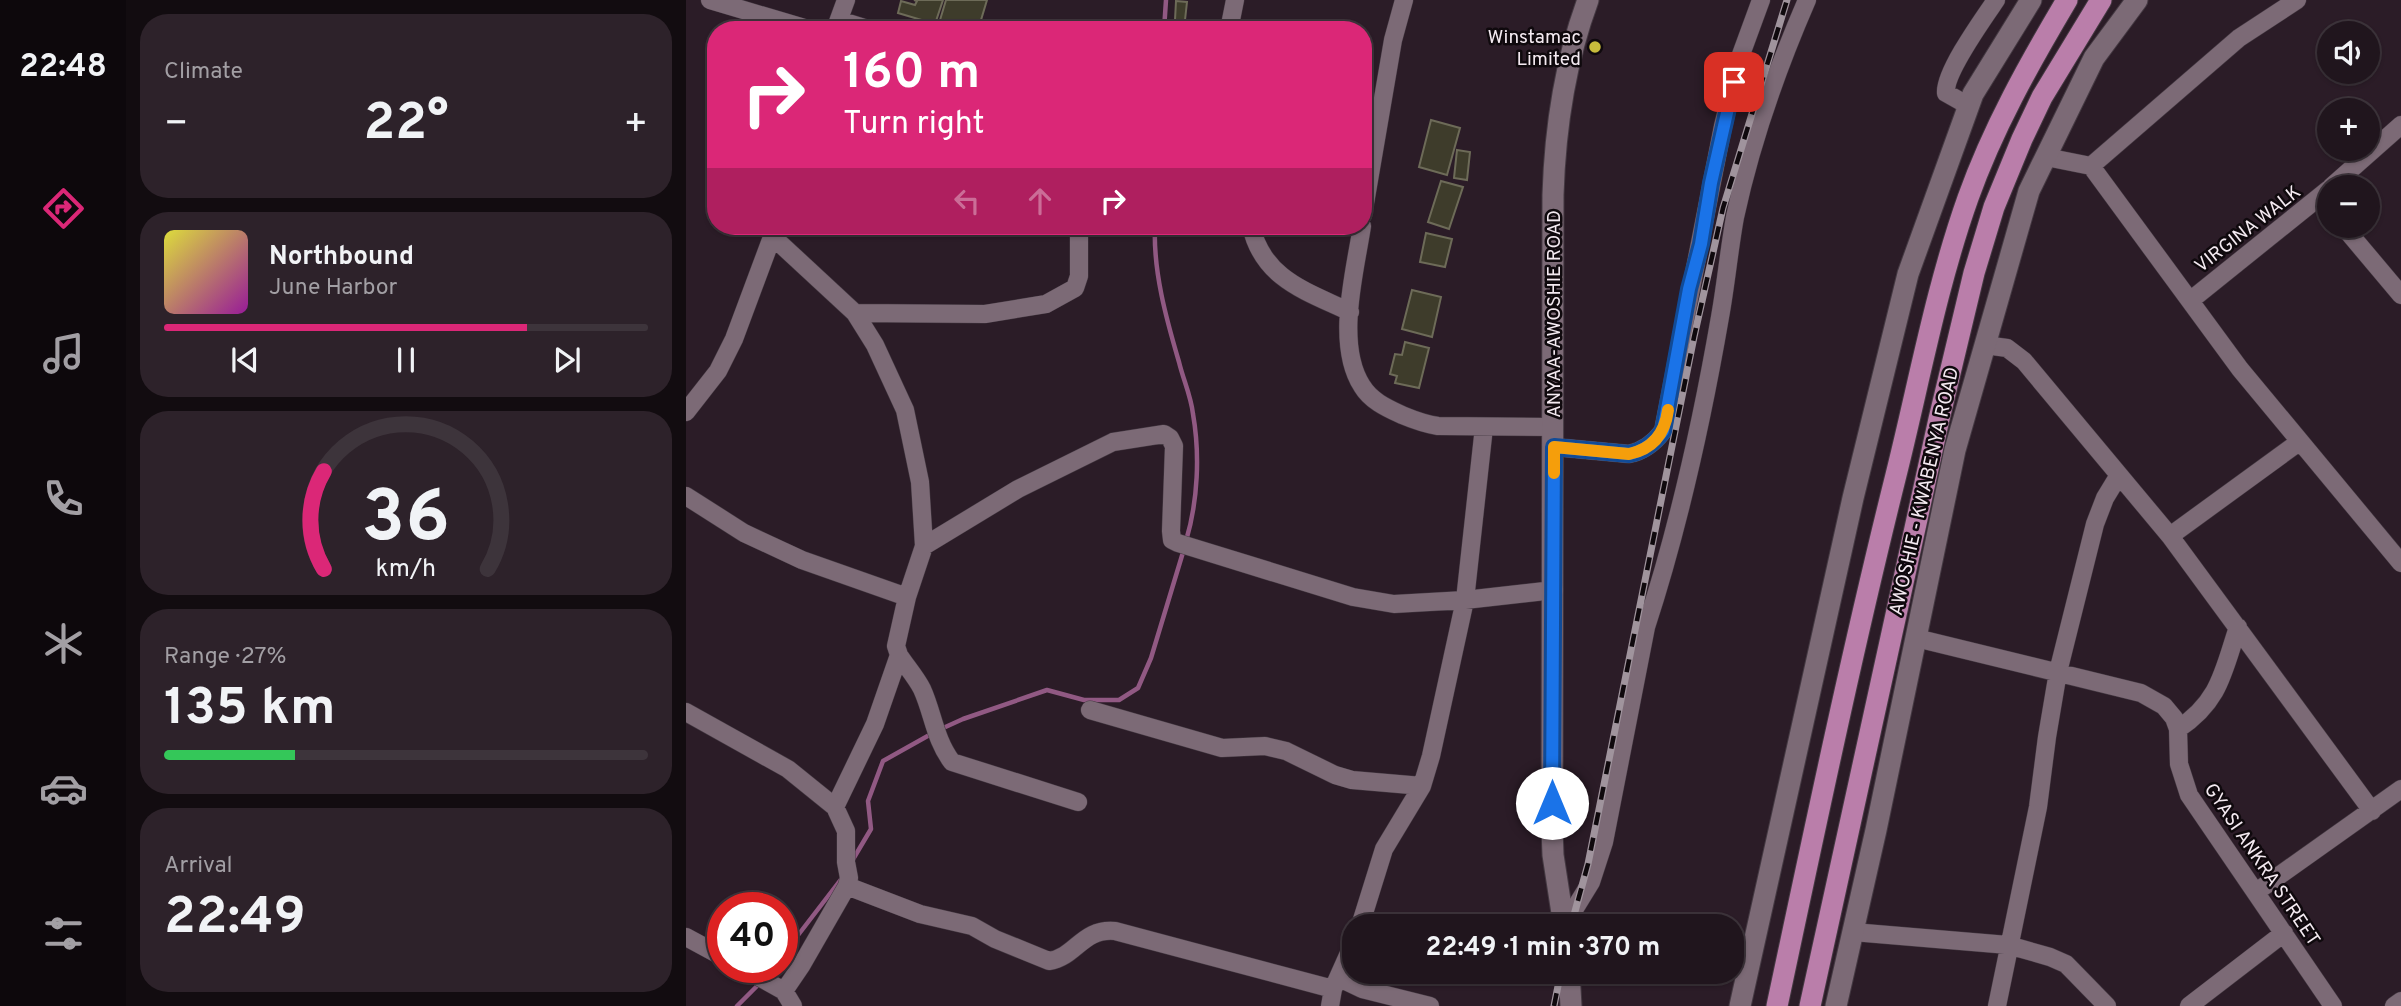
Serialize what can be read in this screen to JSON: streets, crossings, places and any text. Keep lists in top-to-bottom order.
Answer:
{
  "streets": {
    "main road": ["AWOSHIE - KWABENYA ROAD"],
    "street": ["VIRGINA WALK", "ANYAA-AWOSHIE ROAD", "GYASI ANKRA STREET"]
  },
  "places": ["Winstamac Limited"],
  "page": {
    "tabs": "22:48",
    "tile": [
      "Climate",
      ["Range · 27%", "135 km"],
      ["Arrival", "22:49"]
    ],
    "map_buttons": ["+", "−"],
    "turn": ["160 m", "Turn right"],
    "heat": ["−", "22°", "+"],
    "song": ["Northbound", "June Harbor"],
    "limit": "40",
    "trip": "22:49 · 1 min · 370 m",
    "gauge": ["36", "km/h"]
  }
}
